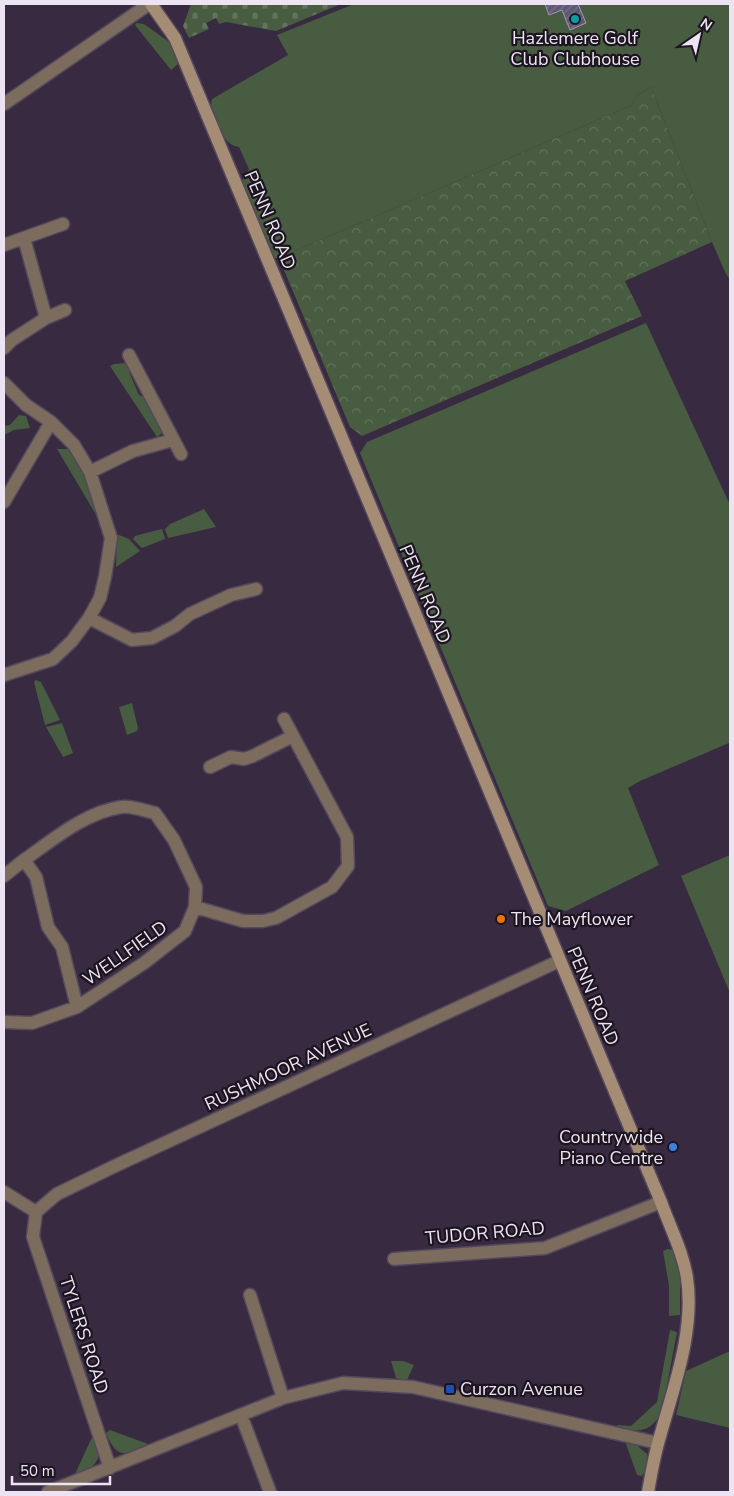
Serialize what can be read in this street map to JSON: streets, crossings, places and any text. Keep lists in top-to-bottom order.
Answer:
{
  "streets": {
    "main road": ["PENN ROAD"],
    "street": [
      "WELLFIELD",
      "RUSHMOOR AVENUE",
      "TUDOR ROAD",
      "TYLERS ROAD"
    ]
  },
  "crossings": [
    ["PENN ROAD", "RUSHMOOR AVENUE"],
    ["PENN ROAD", "TUDOR ROAD"],
    ["RUSHMOOR AVENUE", "TYLERS ROAD"]
  ],
  "places": {
    "other": ["Hazlemere Golf Club Clubhouse", "The Mayflower", "Countrywide Piano Centre"],
    "transit": ["Curzon Avenue"]
  },
  "scale_bar": "50 m",
  "north": "top right"
}
